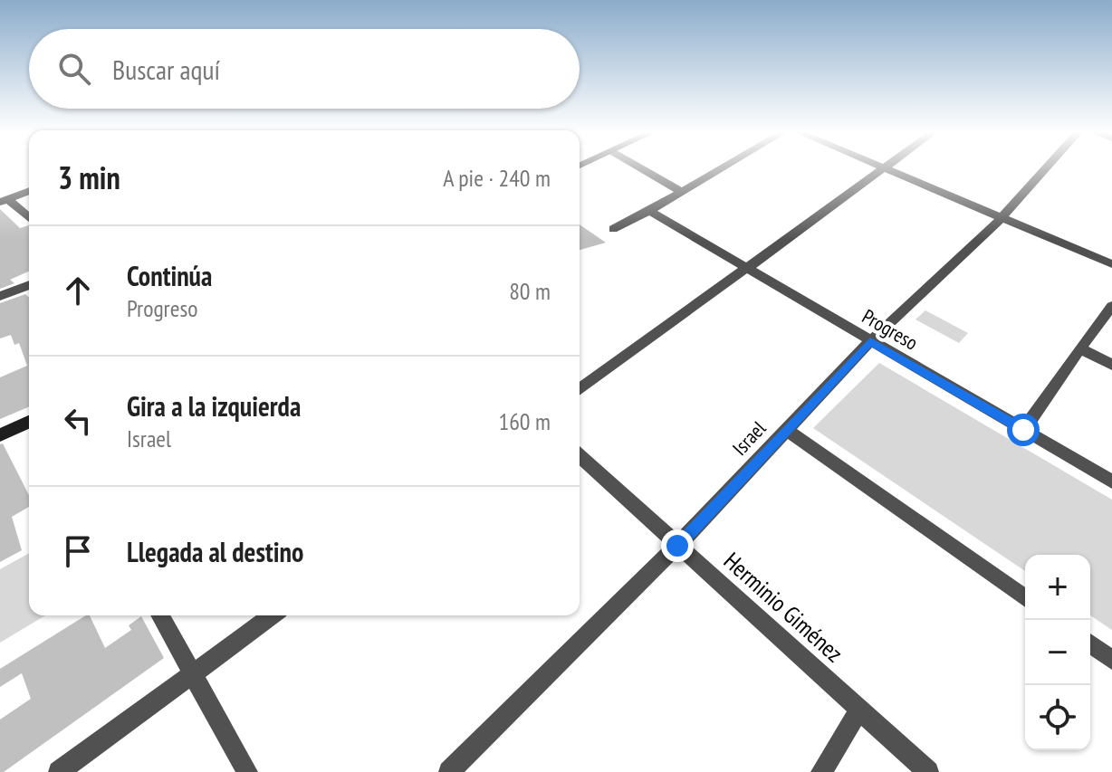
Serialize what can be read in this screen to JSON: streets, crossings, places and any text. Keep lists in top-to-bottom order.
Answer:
{
  "streets": {
    "street": ["Progreso", "Israel", "Herminio Giménez"]
  },
  "crossings": [
    ["Progreso", "Israel"],
    ["Israel", "Herminio Giménez"]
  ],
  "page": {
    "search": "Buscar aquí",
    "heading": ["3 min", "A pie · 240 m"],
    "list": [
      ["Continúa", "Progreso", "80 m"],
      ["Gira a la izquierda", "Israel", "160 m"],
      "Llegada al destino"
    ],
    "map_buttons": ["+", "−"]
  }
}
